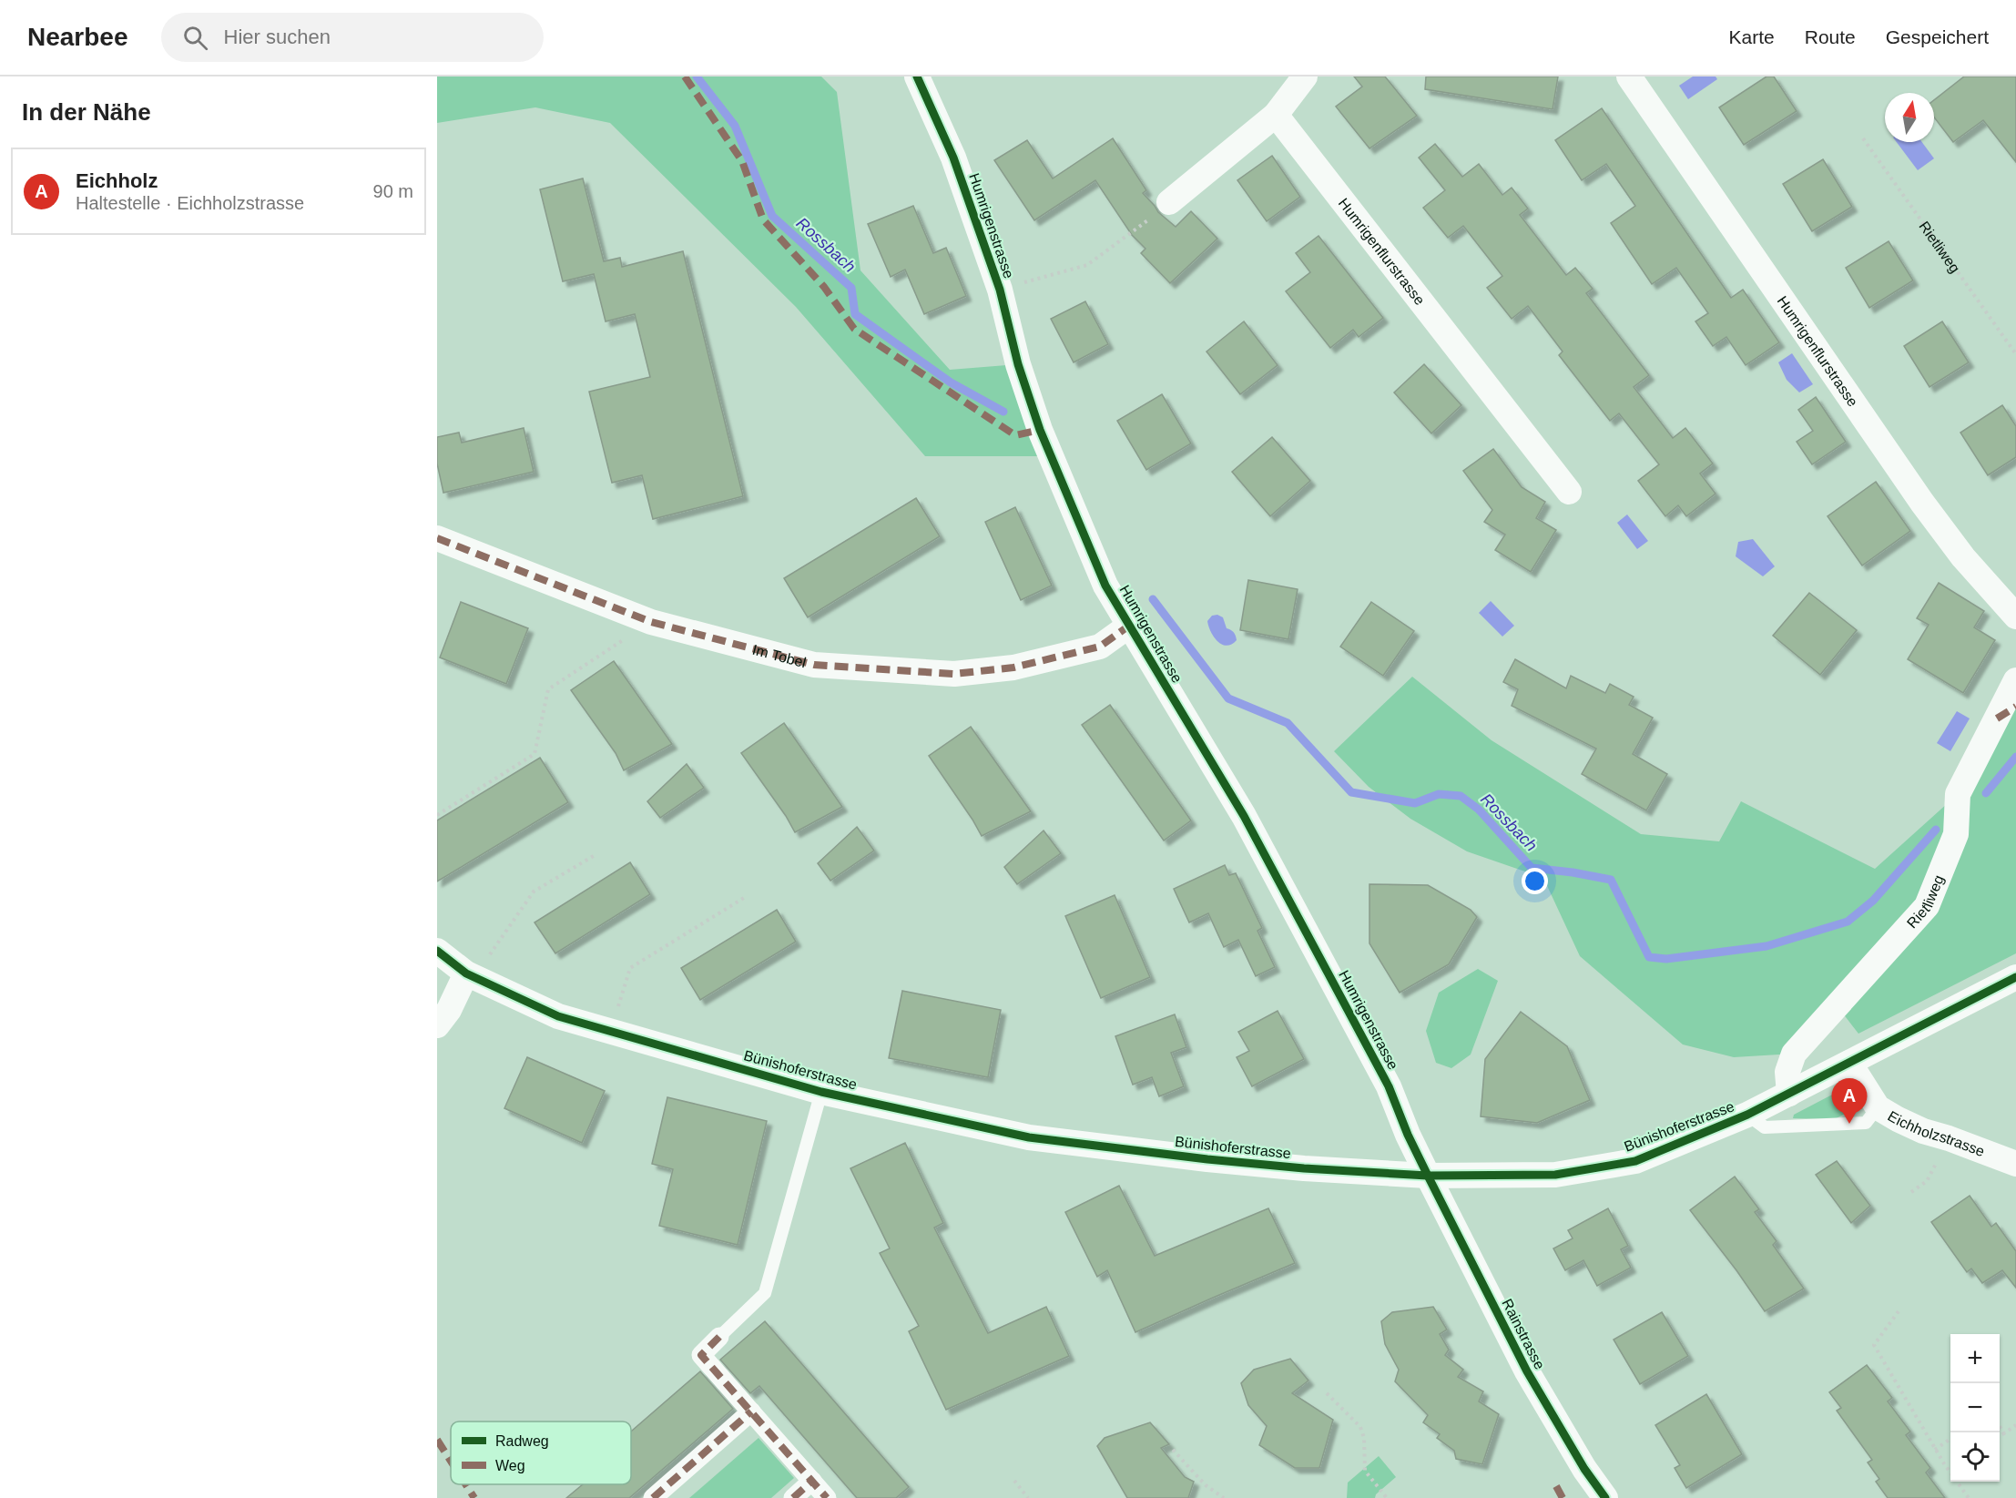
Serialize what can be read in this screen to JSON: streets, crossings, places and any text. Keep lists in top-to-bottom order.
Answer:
{
  "streets": {
    "street": [
      "Humrigenstrasse",
      "Rietliweg",
      "Humrigenflurstrasse",
      "Im Tobel",
      "Bünishoferstrasse",
      "Eichholzstrasse",
      "Rainstrasse"
    ]
  },
  "crossings": [
    ["Humrigenstrasse", "Im Tobel"],
    ["Humrigenstrasse", "Bünishoferstrasse"],
    ["Humrigenstrasse", "Rainstrasse"],
    ["Rietliweg", "Bünishoferstrasse"],
    ["Bünishoferstrasse", "Eichholzstrasse"],
    ["Bünishoferstrasse", "Rainstrasse"]
  ],
  "water": ["Rossbach"],
  "legend": ["Radweg", "Weg"],
  "north": "top",
  "page": {
    "header": "Nearbee",
    "search": "Hier suchen",
    "nav": ["Karte", "Route", "Gespeichert"],
    "heading": "In der Nähe",
    "list": [
      {
        "mark": "A",
        "name": "Eichholz",
        "note": "Haltestelle · Eichholzstrasse",
        "value": "90 m"
      }
    ],
    "pins": "A",
    "map_buttons": ["+", "−"]
  }
}
